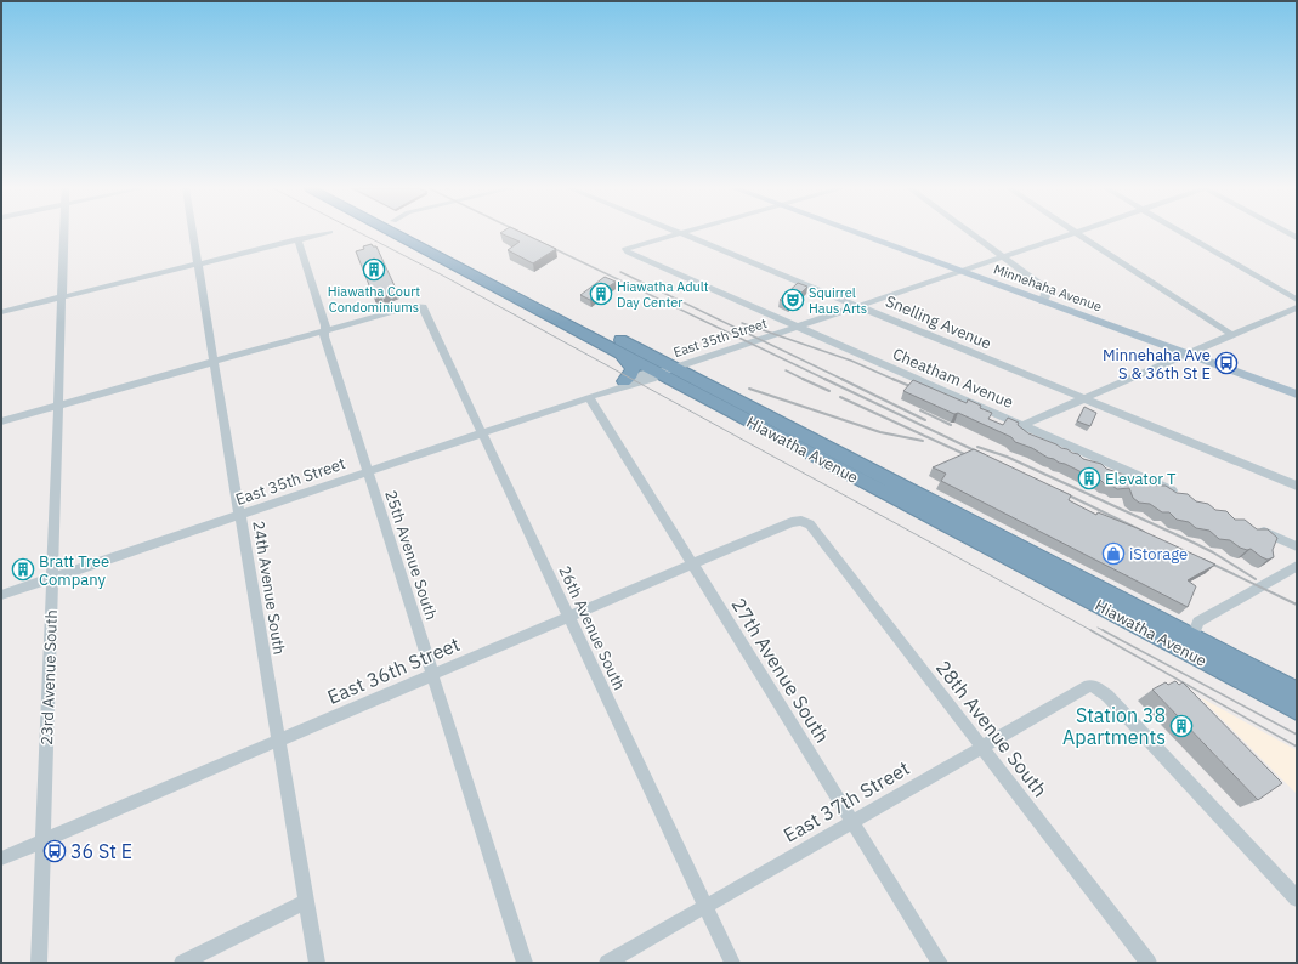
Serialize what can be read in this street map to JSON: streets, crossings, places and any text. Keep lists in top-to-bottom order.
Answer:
{
  "streets": {
    "highway": ["Hiawatha Avenue"],
    "main road": ["Minnehaha Avenue"],
    "street": [
      "Snelling Avenue",
      "East 35th Street",
      "Cheatham Avenue",
      "25th Avenue South",
      "24th Avenue South",
      "26th Avenue South",
      "East 36th Street",
      "27th Avenue South",
      "23rd Avenue South",
      "28th Avenue South",
      "East 37th Street"
    ]
  },
  "crossings": [
    ["Minnehaha Avenue", "East 35th Street"],
    ["Snelling Avenue", "East 35th Street"],
    ["Snelling Avenue", "Cheatham Avenue"],
    ["East 35th Street", "Cheatham Avenue"],
    ["East 35th Street", "Hiawatha Avenue"],
    ["East 35th Street", "25th Avenue South"],
    ["East 35th Street", "24th Avenue South"],
    ["East 35th Street", "26th Avenue South"],
    ["East 35th Street", "27th Avenue South"],
    ["East 35th Street", "23rd Avenue South"],
    ["25th Avenue South", "26th Avenue South"],
    ["25th Avenue South", "East 36th Street"],
    ["24th Avenue South", "East 36th Street"],
    ["26th Avenue South", "East 36th Street"],
    ["26th Avenue South", "East 37th Street"],
    ["East 36th Street", "27th Avenue South"],
    ["East 36th Street", "23rd Avenue South"],
    ["East 36th Street", "28th Avenue South"],
    ["27th Avenue South", "East 37th Street"],
    ["28th Avenue South", "East 37th Street"]
  ],
  "places": {
    "building": [
      "Hiawatha Court Condominiums",
      "Hiawatha Adult Day Center",
      "Elevator T",
      "Bratt Tree Company",
      "Station 38 Apartments"
    ],
    "theatre": ["Squirrel Haus Arts"],
    "bus stop": ["Minnehaha Ave S & 36th St E", "36 St E"],
    "shop": ["iStorage"]
  }
}
